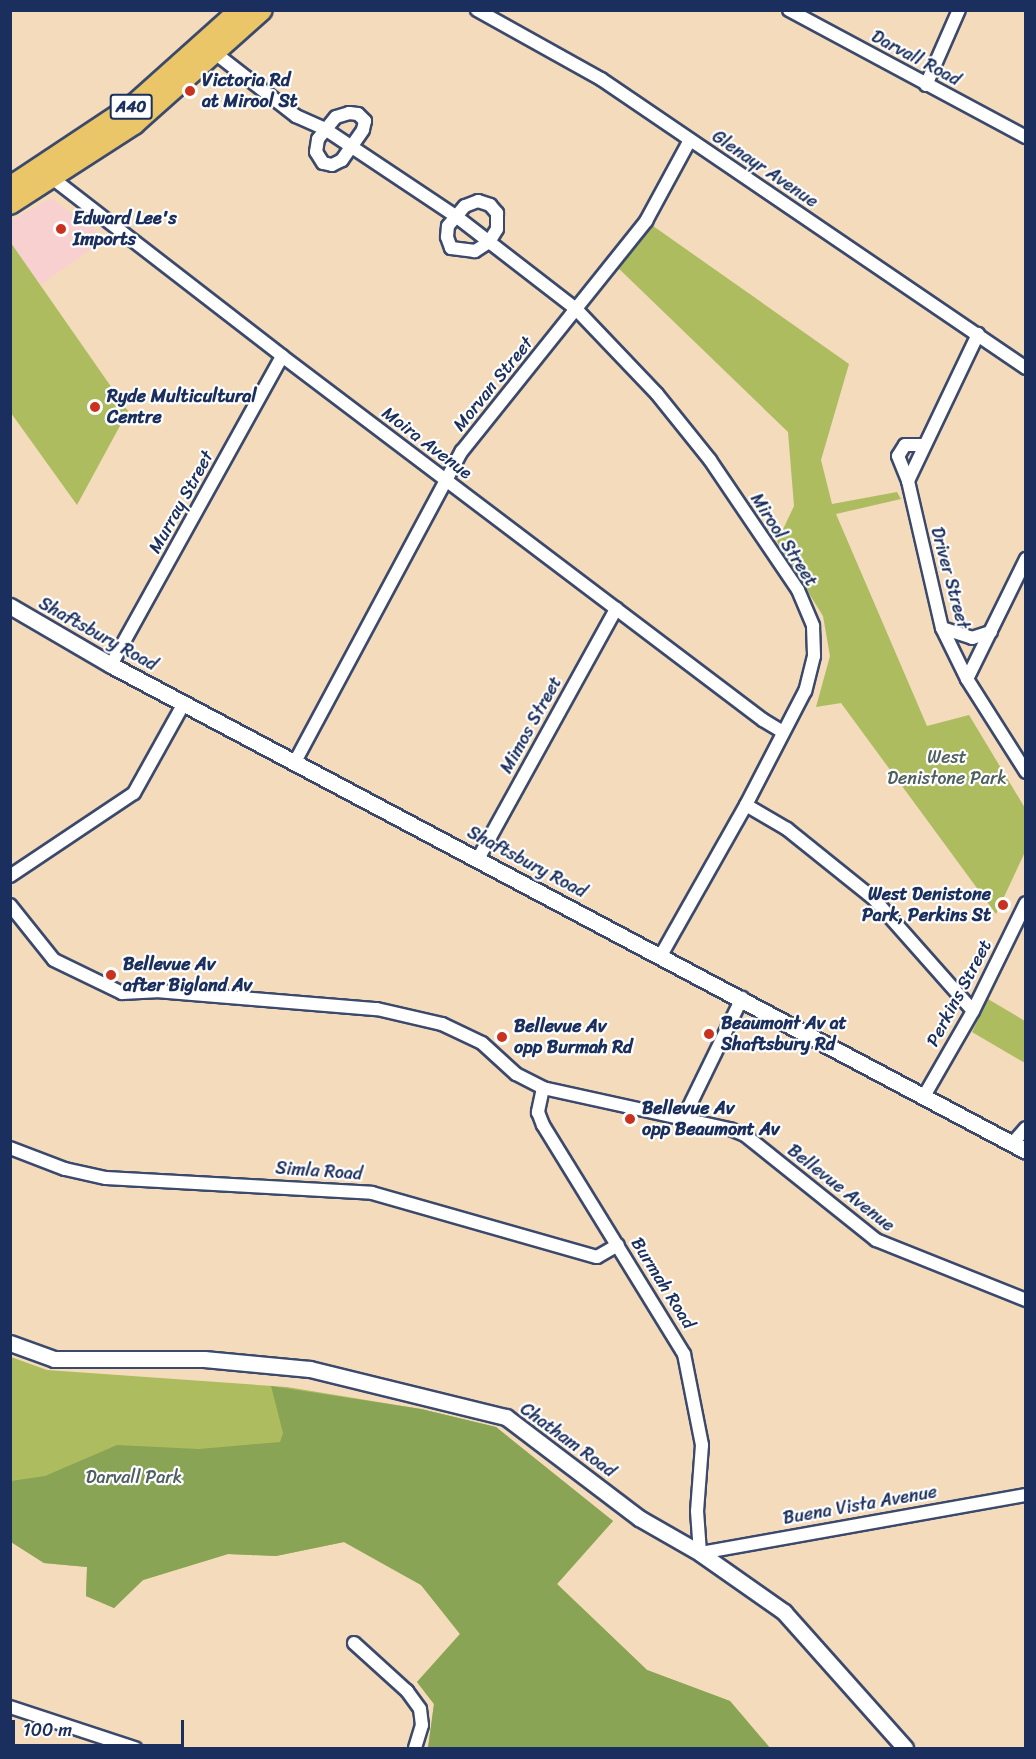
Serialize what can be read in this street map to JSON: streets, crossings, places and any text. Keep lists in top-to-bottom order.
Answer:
{
  "streets": {
    "highway": ["A40"],
    "street": [
      "Darvall Road",
      "Glenayr Avenue",
      "Morvan Street",
      "Moira Avenue",
      "Murray Street",
      "Mirool Street",
      "Driver Street",
      "Shaftsbury Road",
      "Mimos Street",
      "Perkins Street",
      "Simla Road",
      "Bellevue Avenue",
      "Burmah Road",
      "Chatham Road",
      "Buena Vista Avenue"
    ]
  },
  "crossings": [
    ["A40", "Moira Avenue"],
    ["A40", "Mirool Street"],
    ["Glenayr Avenue", "Morvan Street"],
    ["Morvan Street", "Moira Avenue"],
    ["Morvan Street", "Mirool Street"],
    ["Morvan Street", "Shaftsbury Road"],
    ["Moira Avenue", "Murray Street"],
    ["Moira Avenue", "Mirool Street"],
    ["Moira Avenue", "Mimos Street"],
    ["Murray Street", "Shaftsbury Road"],
    ["Mirool Street", "Shaftsbury Road"],
    ["Shaftsbury Road", "Mimos Street"],
    ["Shaftsbury Road", "Perkins Street"],
    ["Simla Road", "Burmah Road"],
    ["Bellevue Avenue", "Burmah Road"],
    ["Burmah Road", "Chatham Road"],
    ["Burmah Road", "Buena Vista Avenue"],
    ["Chatham Road", "Buena Vista Avenue"]
  ],
  "parks": ["West Denistone Park", "Darvall Park"],
  "places": [
    "Victoria Rd at Mirool St",
    "Edward Lee's Imports",
    "Ryde Multicultural Centre",
    "West Denistone Park, Perkins St",
    "Bellevue Av after Bigland Av",
    "Beaumont Av at Shaftsbury Rd",
    "Bellevue Av opp Burmah Rd",
    "Bellevue Av opp Beaumont Av"
  ],
  "scale_bar": "100 m"
}
